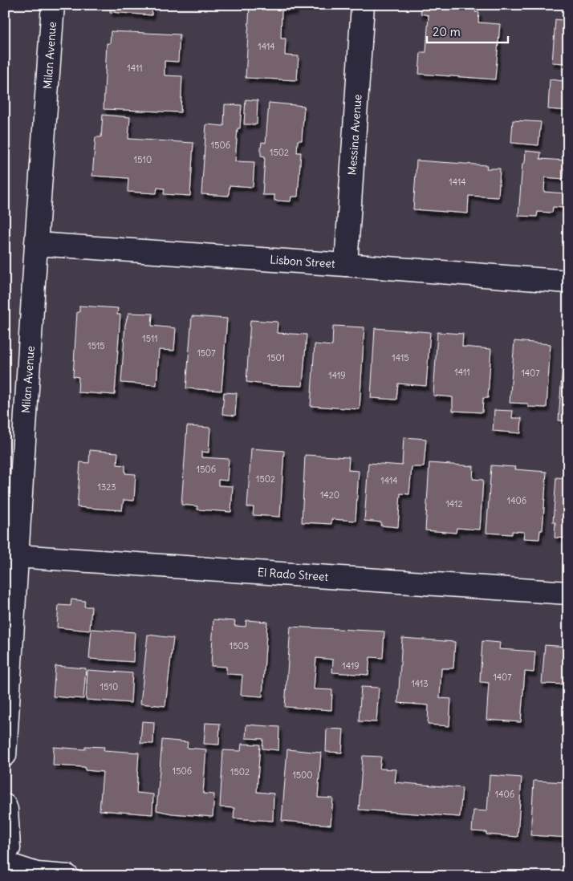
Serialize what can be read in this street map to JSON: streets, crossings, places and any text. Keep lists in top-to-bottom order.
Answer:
{
  "streets": {
    "street": [
      "Milan Avenue",
      "Messina Avenue",
      "Lisbon Street",
      "El Rado Street"
    ]
  },
  "crossings": [
    ["Milan Avenue", "Lisbon Street"],
    ["Milan Avenue", "El Rado Street"],
    ["Messina Avenue", "Lisbon Street"]
  ],
  "house_numbers": [
    "1414",
    "1411",
    "1506",
    "1502",
    "1510",
    "1414",
    "1511",
    "1515",
    "1507",
    "1501",
    "1415",
    "1411",
    "1407",
    "1419",
    "1506",
    "1502",
    "1414",
    "1323",
    "1420",
    "1406",
    "1412",
    "1505",
    "1419",
    "1407",
    "1413",
    "1510",
    "1506",
    "1502",
    "1500",
    "1406"
  ],
  "scale_bar": "20 m"
}
